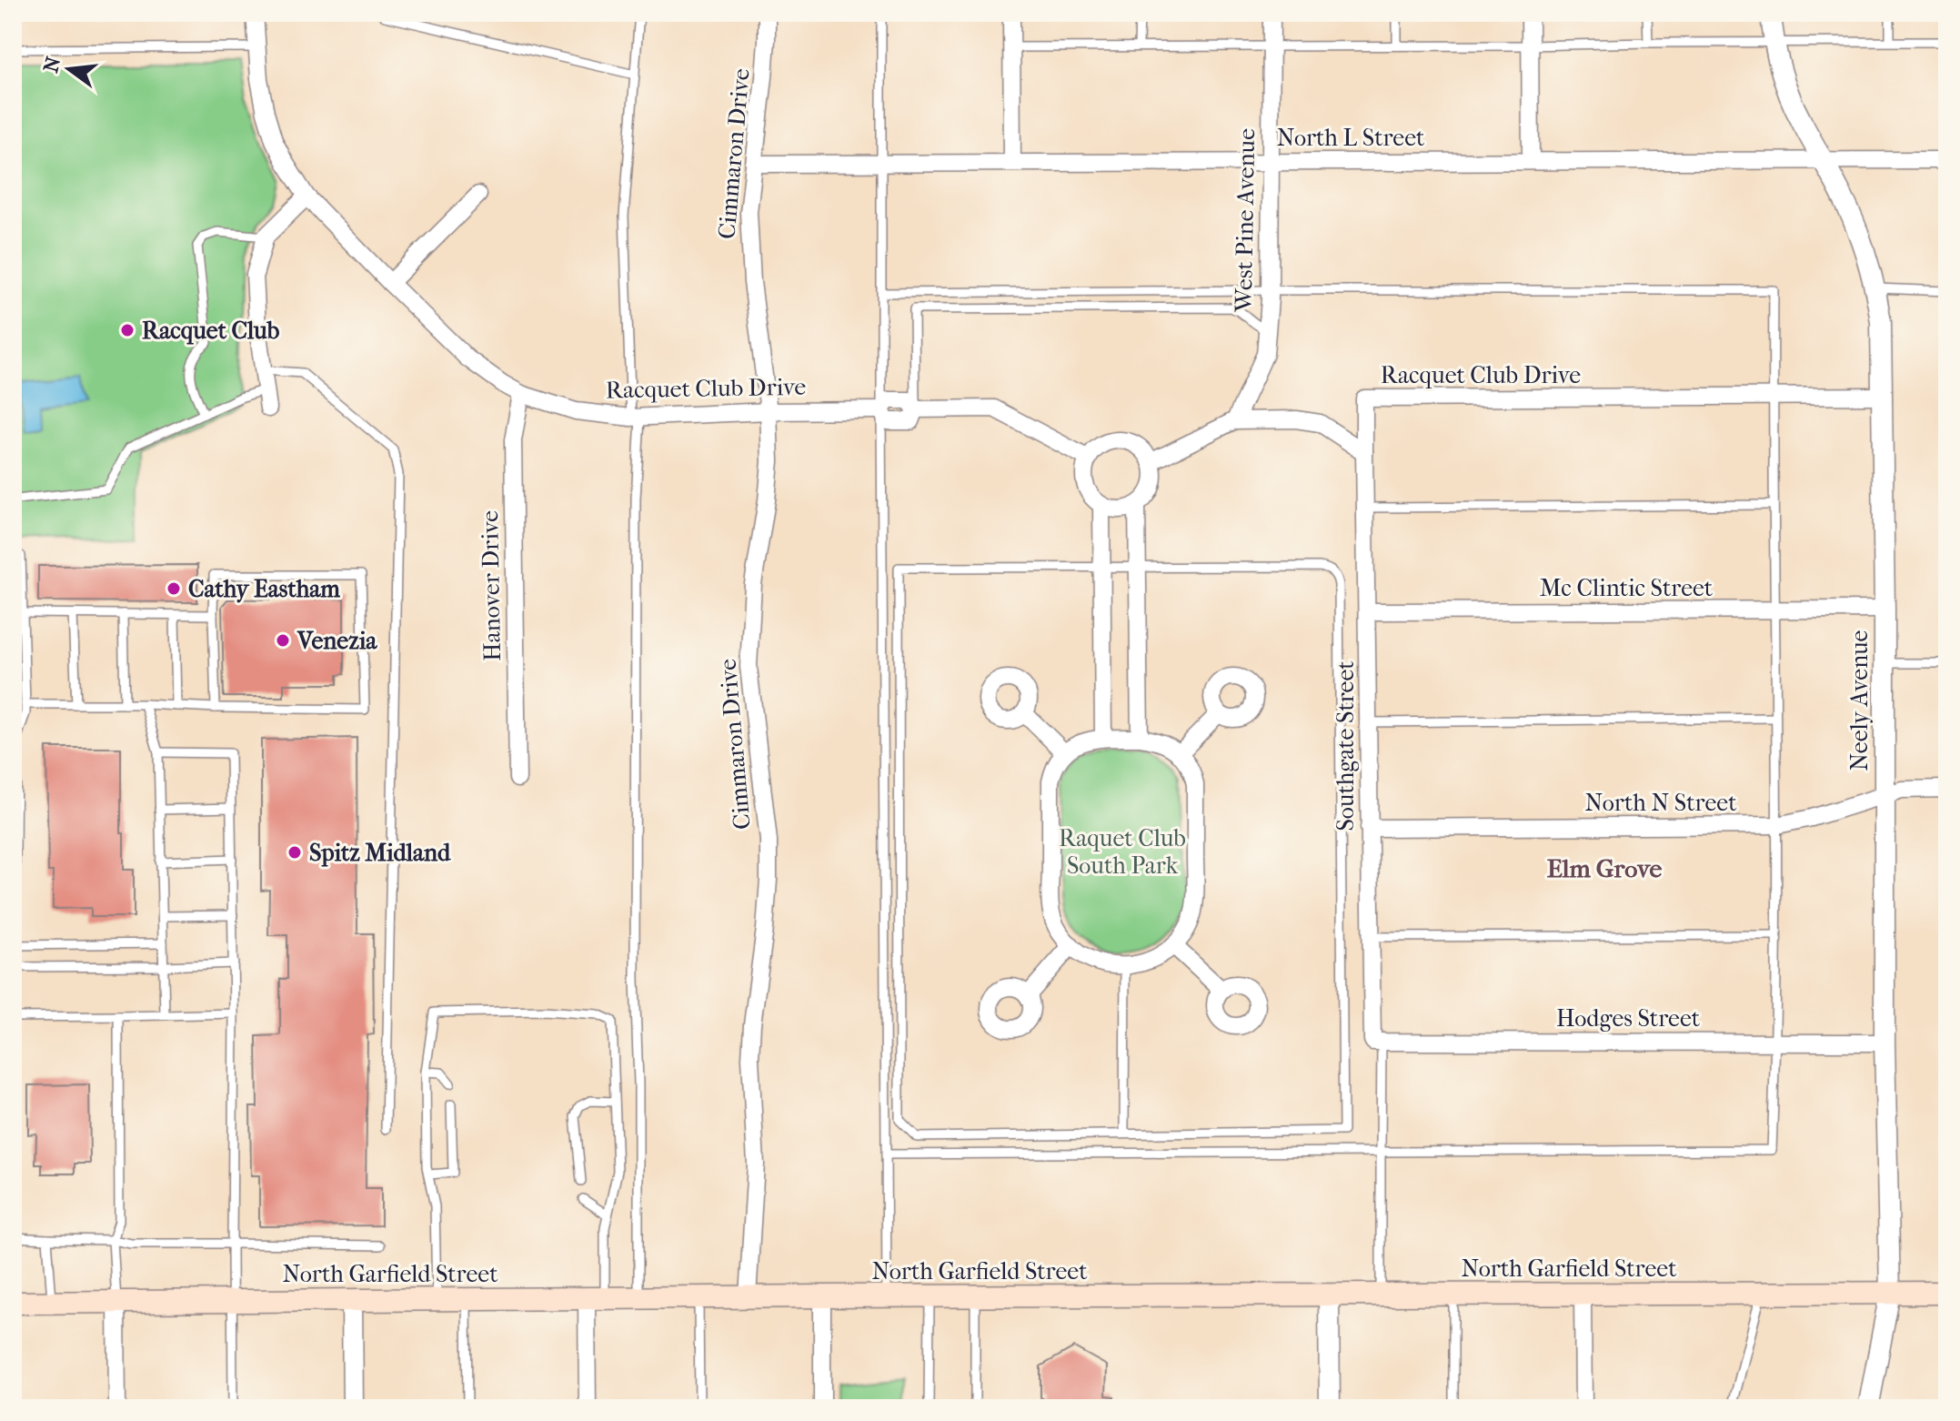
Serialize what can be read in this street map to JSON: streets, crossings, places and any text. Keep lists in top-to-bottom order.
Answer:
{
  "streets": {
    "main road": ["North Garfield Street"],
    "street": [
      "North L Street",
      "Cimmaron Drive",
      "West Pine Avenue",
      "Racquet Club Drive",
      "Hanover Drive",
      "Mc Clintic Street",
      "Neely Avenue",
      "Southgate Street",
      "North N Street",
      "Hodges Street"
    ]
  },
  "crossings": [
    ["North L Street", "Cimmaron Drive"],
    ["North L Street", "West Pine Avenue"],
    ["North L Street", "Neely Avenue"],
    ["Cimmaron Drive", "Racquet Club Drive"],
    ["Cimmaron Drive", "North Garfield Street"],
    ["Racquet Club Drive", "Hanover Drive"],
    ["Racquet Club Drive", "Neely Avenue"],
    ["Racquet Club Drive", "Southgate Street"],
    ["Mc Clintic Street", "Neely Avenue"],
    ["Mc Clintic Street", "Southgate Street"],
    ["Neely Avenue", "North N Street"],
    ["Neely Avenue", "Hodges Street"],
    ["Neely Avenue", "North Garfield Street"],
    ["Southgate Street", "North N Street"],
    ["Southgate Street", "Hodges Street"]
  ],
  "districts": ["Elm Grove"],
  "parks": ["Raquet Club South Park"],
  "places": [
    "Racquet Club",
    "Cathy Eastham",
    "Venezia",
    "Spitz Midland"
  ],
  "north": "left"
}
